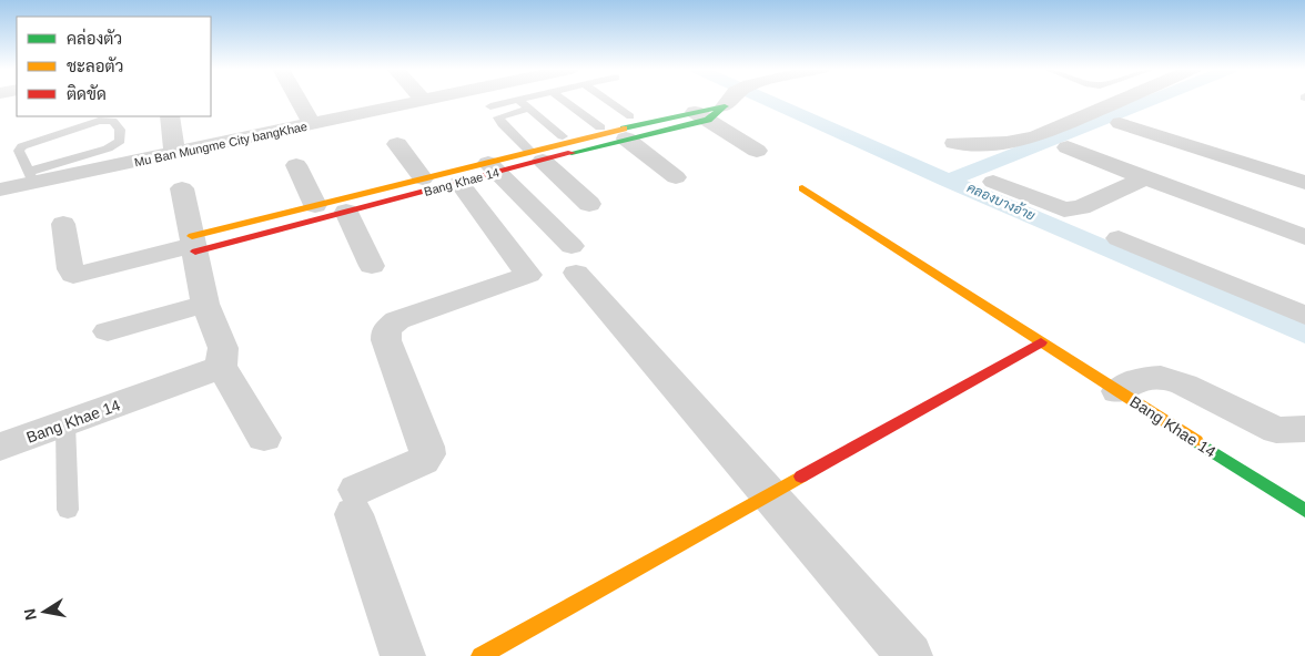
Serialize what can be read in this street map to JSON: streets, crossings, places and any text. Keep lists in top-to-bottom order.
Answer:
{
  "streets": {
    "street": ["Mu Ban Mungme City bangKhae", "Bang Khae 14"]
  },
  "water": ["คลองบางอ้าย"],
  "legend": ["คล่องตัว", "ชะลอตัว", "ติดขัด"],
  "north": "left"
}
